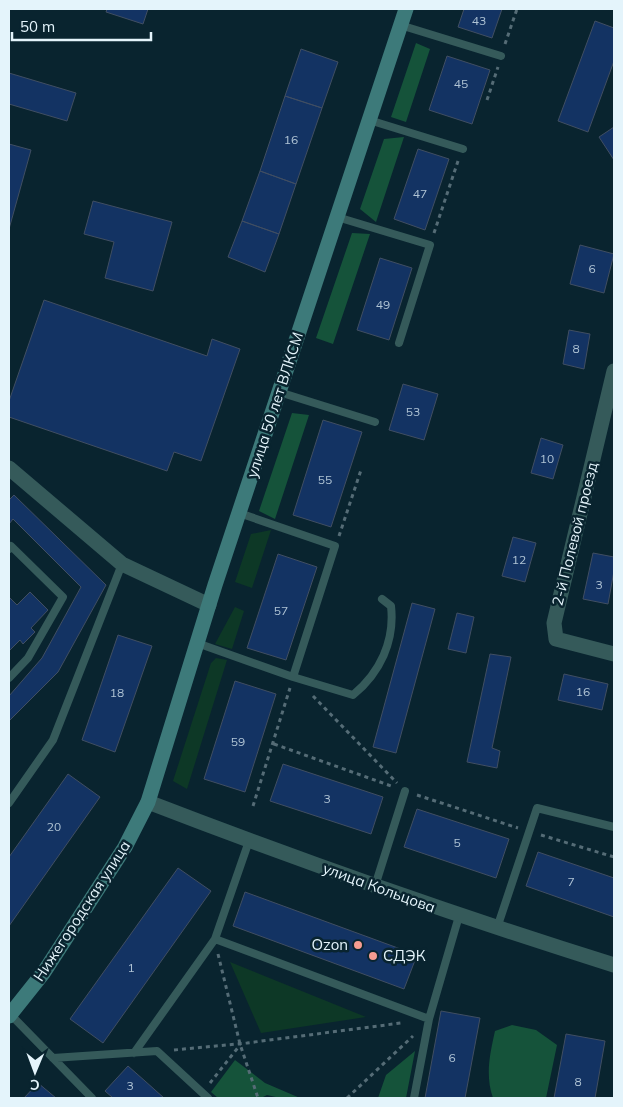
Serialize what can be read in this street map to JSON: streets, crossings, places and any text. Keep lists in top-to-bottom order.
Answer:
{
  "streets": {
    "street": [
      "улица 50 лет ВЛКСМ",
      "2-й Полевой проезд",
      "улица Кольцова",
      "Нижегородская улица"
    ]
  },
  "crossings": [
    ["улица 50 лет ВЛКСМ", "улица Кольцова"],
    ["улица 50 лет ВЛКСМ", "Нижегородская улица"],
    ["улица Кольцова", "Нижегородская улица"]
  ],
  "places": ["Ozon", "СДЭК"],
  "house_numbers": [
    "43",
    "45",
    "16",
    "47",
    "6",
    "49",
    "8",
    "53",
    "10",
    "55",
    "12",
    "3",
    "57",
    "16",
    "18",
    "59",
    "3",
    "20",
    "5",
    "7",
    "1",
    "6",
    "8",
    "3"
  ],
  "scale_bar": "50 m",
  "north": "bottom"
}
